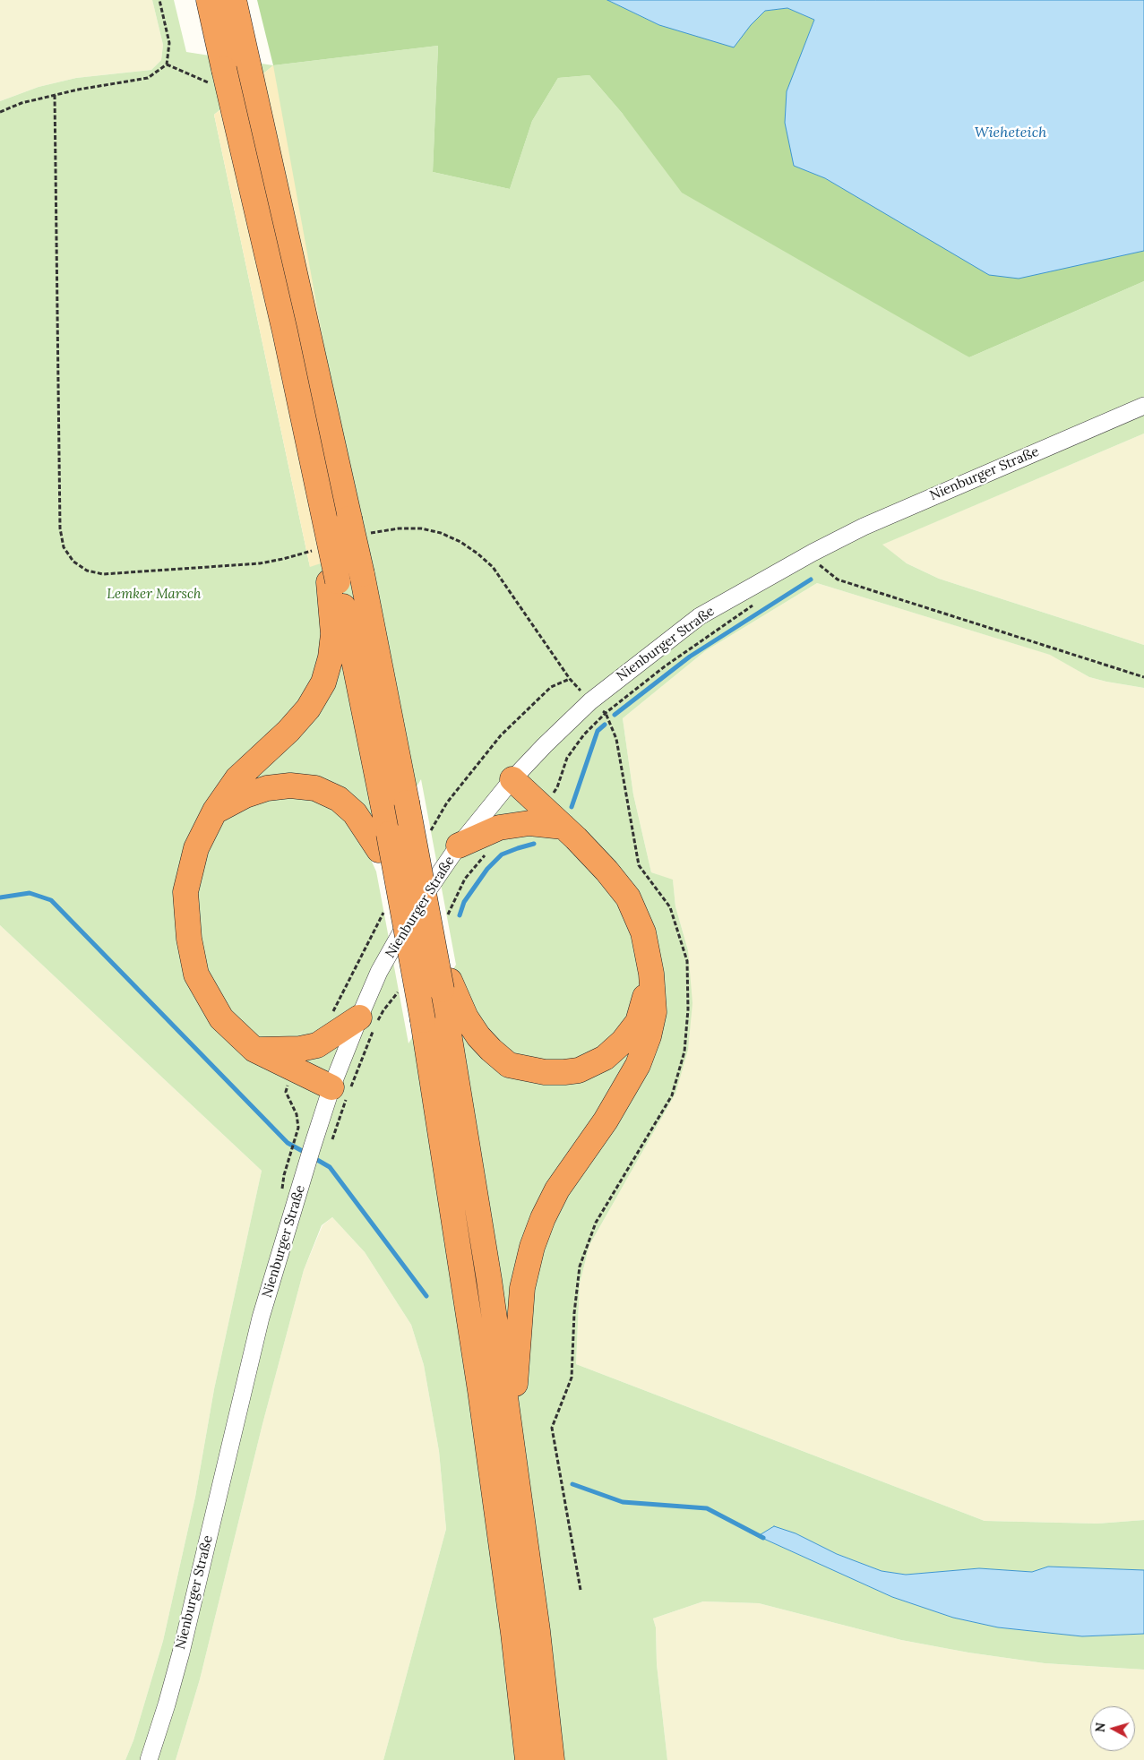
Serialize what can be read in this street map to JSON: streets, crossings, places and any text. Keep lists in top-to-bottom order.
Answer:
{
  "streets": {
    "street": ["Nienburger Straße"]
  },
  "water": ["Wieheteich"],
  "parks": ["Lemker Marsch"],
  "north": "left"
}
